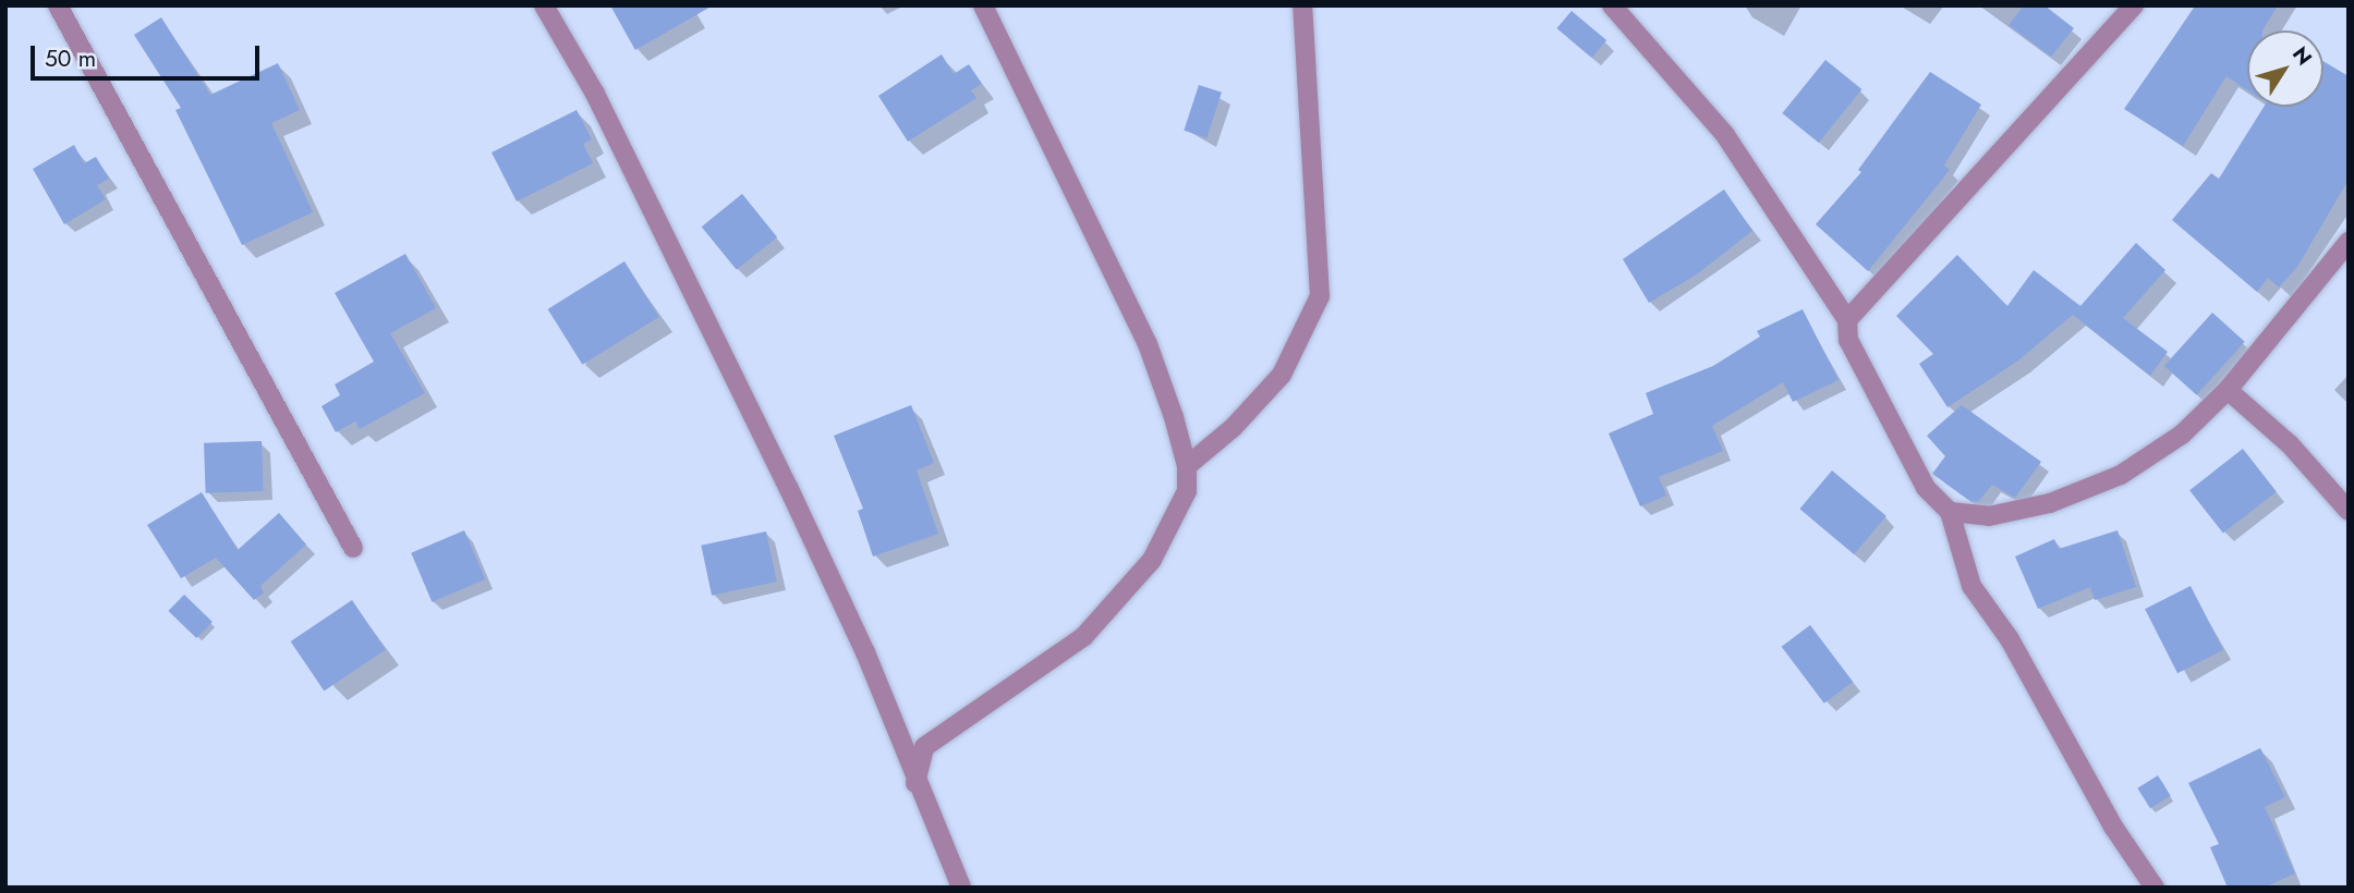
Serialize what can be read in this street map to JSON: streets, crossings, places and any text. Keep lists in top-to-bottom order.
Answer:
{
  "scale_bar": "50 m",
  "north": "top right"
}
